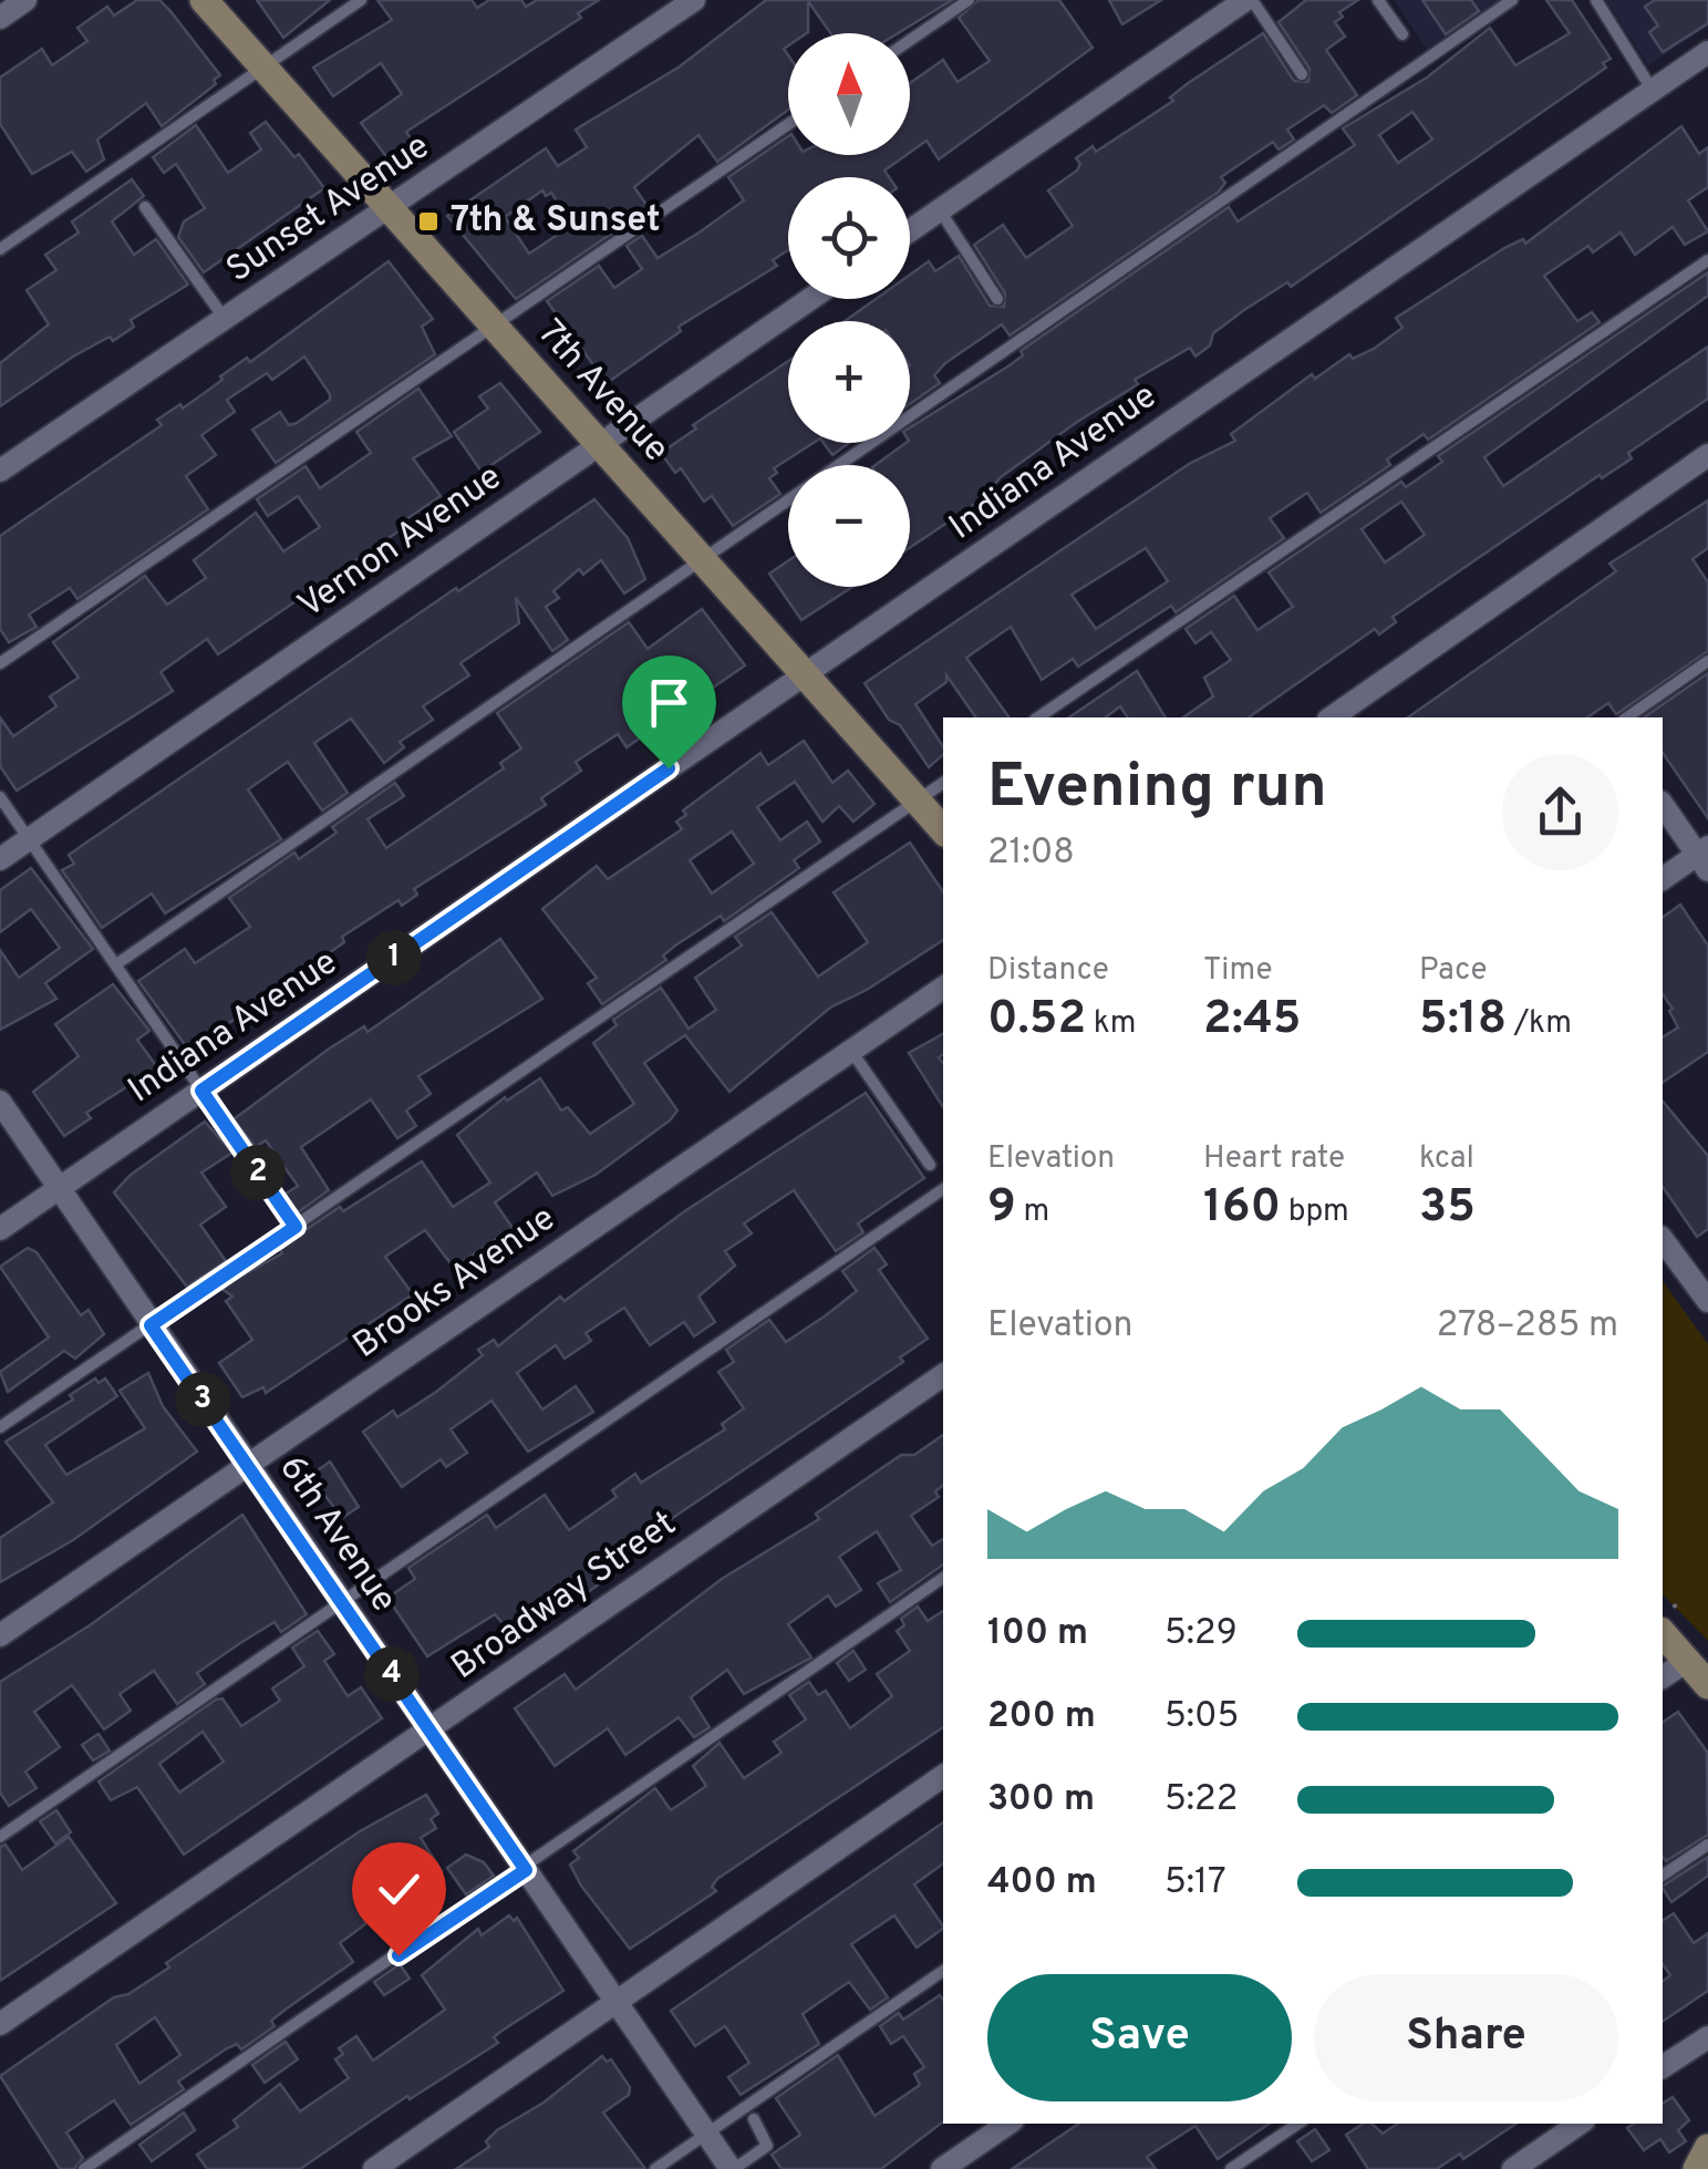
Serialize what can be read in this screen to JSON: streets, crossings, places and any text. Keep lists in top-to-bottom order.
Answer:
{
  "streets": {
    "street": [
      "Sunset Avenue",
      "7th Avenue",
      "Indiana Avenue",
      "Vernon Avenue",
      "Brooks Avenue",
      "6th Avenue",
      "Broadway Street"
    ]
  },
  "crossings": [
    ["Sunset Avenue", "7th Avenue"],
    ["7th Avenue", "Indiana Avenue"],
    ["7th Avenue", "Vernon Avenue"],
    ["Indiana Avenue", "6th Avenue"],
    ["Brooks Avenue", "6th Avenue"],
    ["6th Avenue", "Broadway Street"]
  ],
  "places": {
    "transit": ["7th & Sunset"]
  },
  "north": "top",
  "page": {
    "map_buttons": ["+", "−"],
    "heading": ["Evening run", "21:08"],
    "stats": [
      ["Distance", "0.52 km"],
      ["Time", "2:45"],
      ["Pace", "5:18 /km"],
      ["Elevation", "9 m"],
      ["Heart rate", "160 bpm"],
      ["kcal", "35"]
    ],
    "pins": [
      "1",
      "2",
      "3",
      "4"
    ],
    "chart": ["Elevation", "278–285 m"],
    "list": [
      {
        "name": "100 m",
        "note": "5:29"
      },
      {
        "name": "200 m",
        "note": "5:05"
      },
      {
        "name": "300 m",
        "note": "5:22"
      },
      {
        "name": "400 m",
        "note": "5:17"
      }
    ],
    "buttons": ["Save", "Share"]
  }
}
